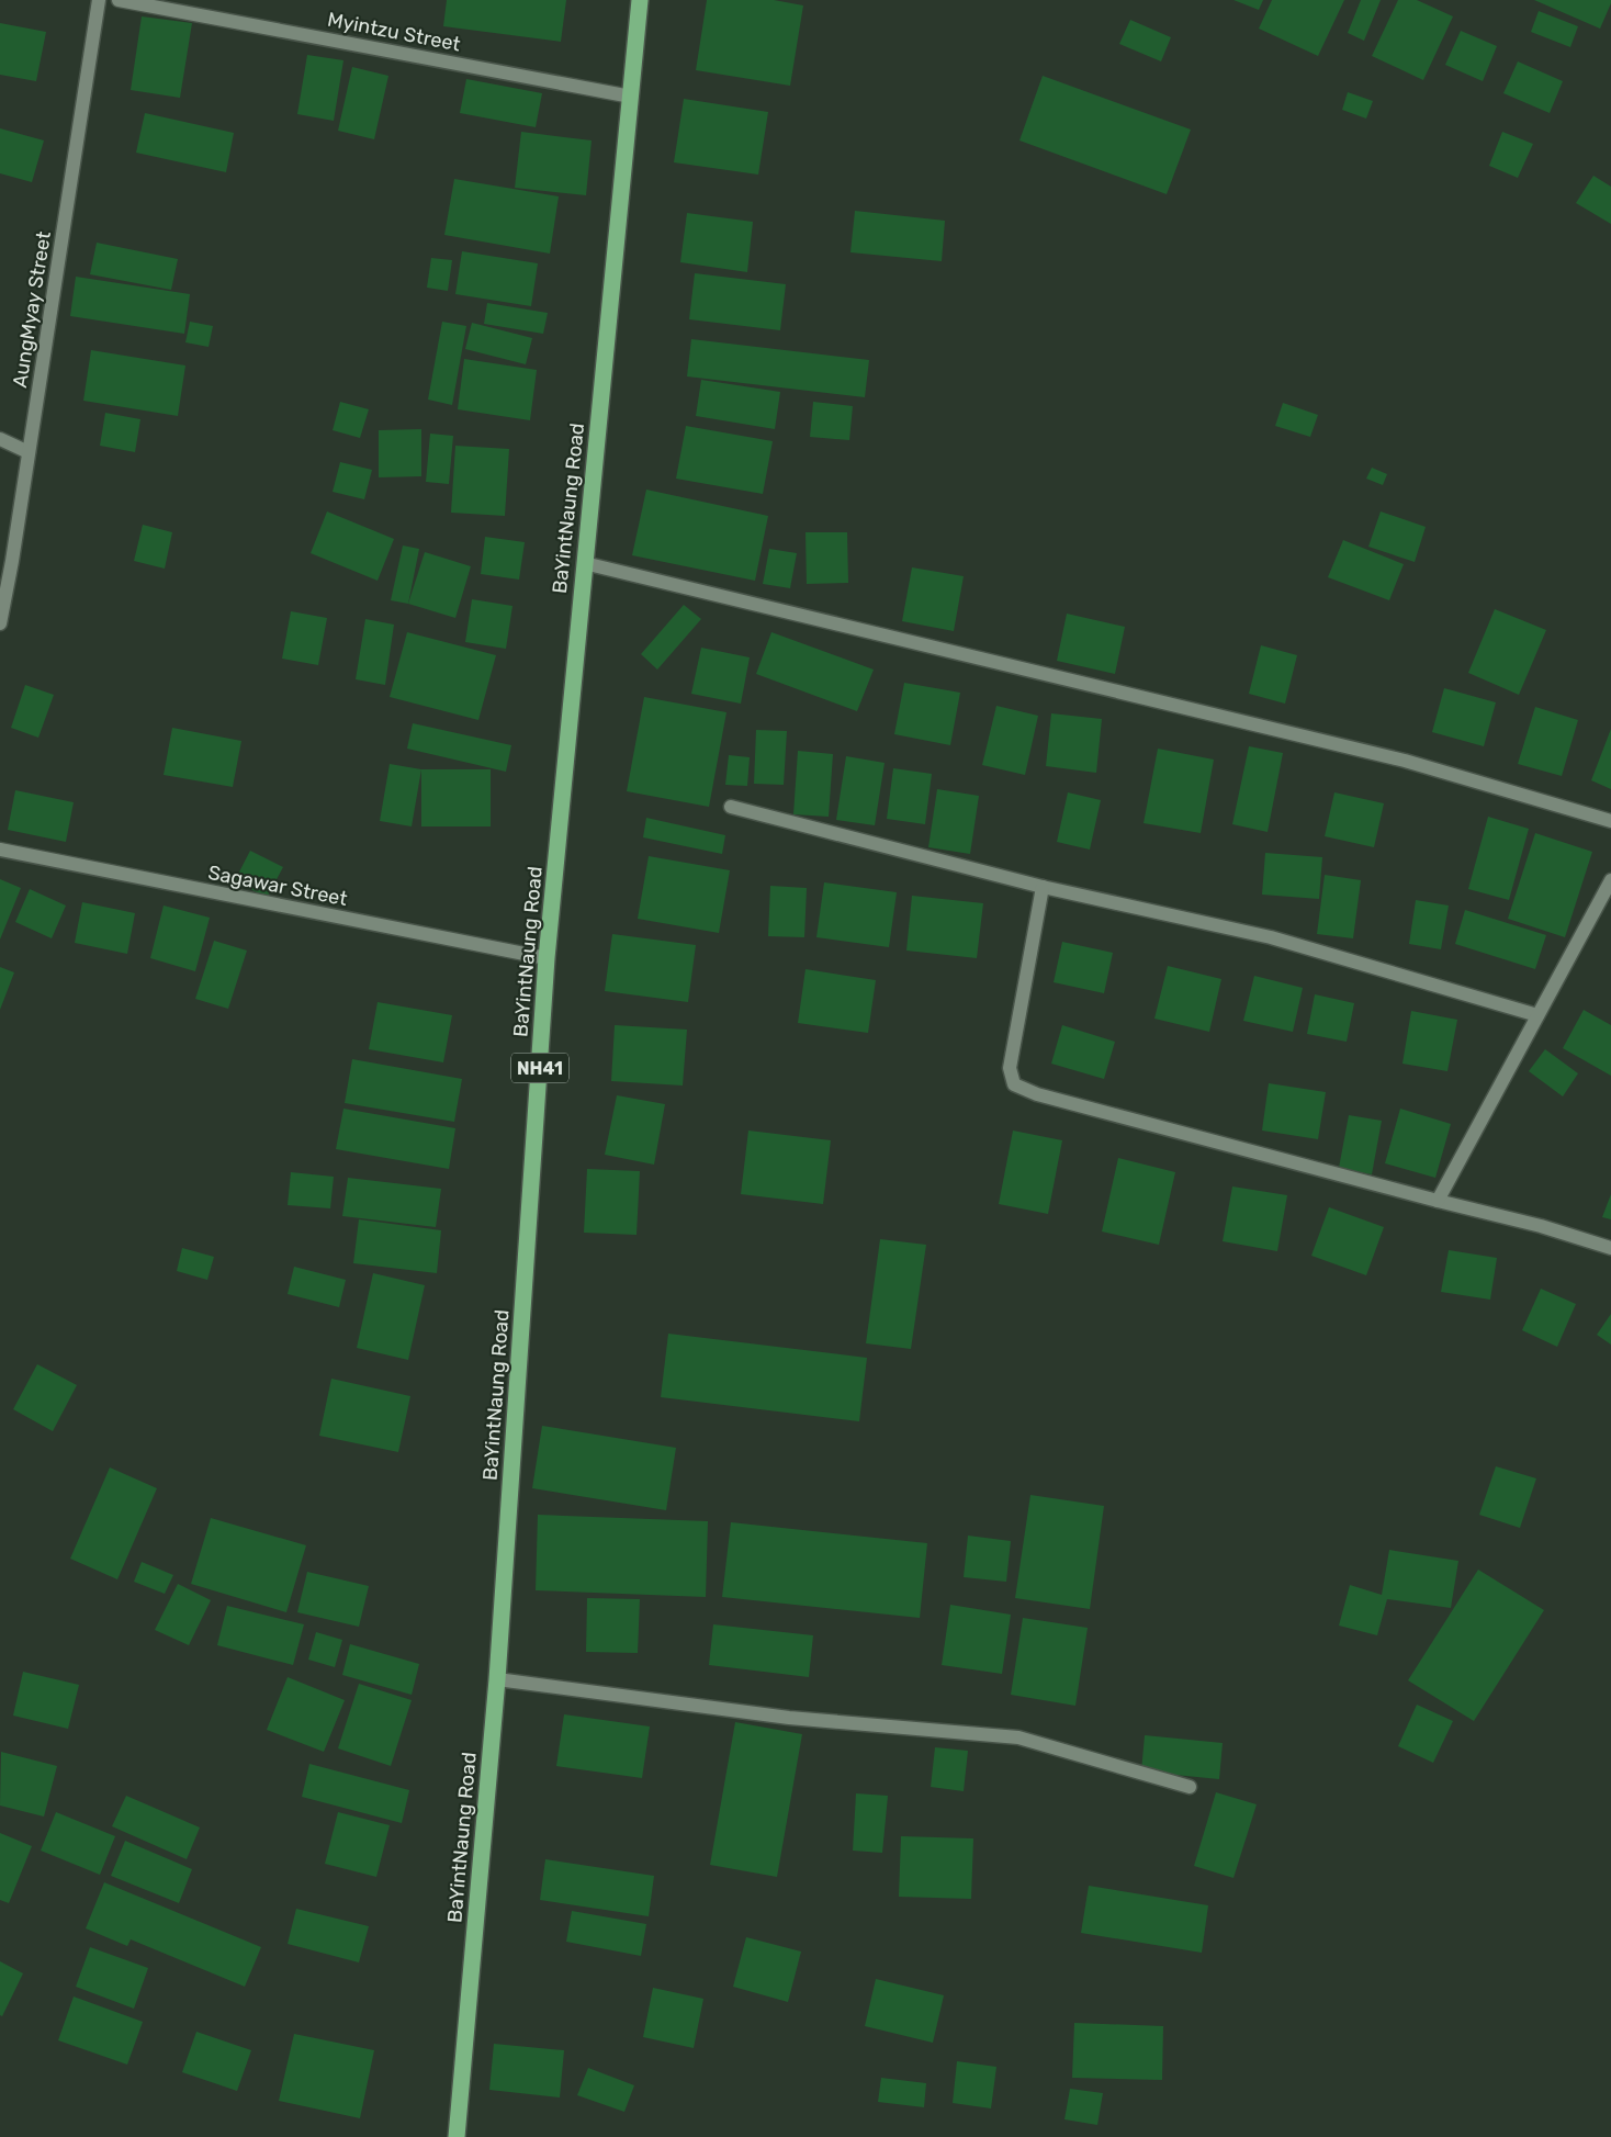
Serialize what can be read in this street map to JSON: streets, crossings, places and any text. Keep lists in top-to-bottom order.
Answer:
{
  "streets": {
    "highway": ["BaYintNaung Road", "NH41"],
    "street": ["Myintzu Street", "AungMyay Street", "Sagawar Street"]
  },
  "crossings": [
    ["Myintzu Street", "BaYintNaung Road"],
    ["BaYintNaung Road", "Sagawar Street"]
  ]
}
